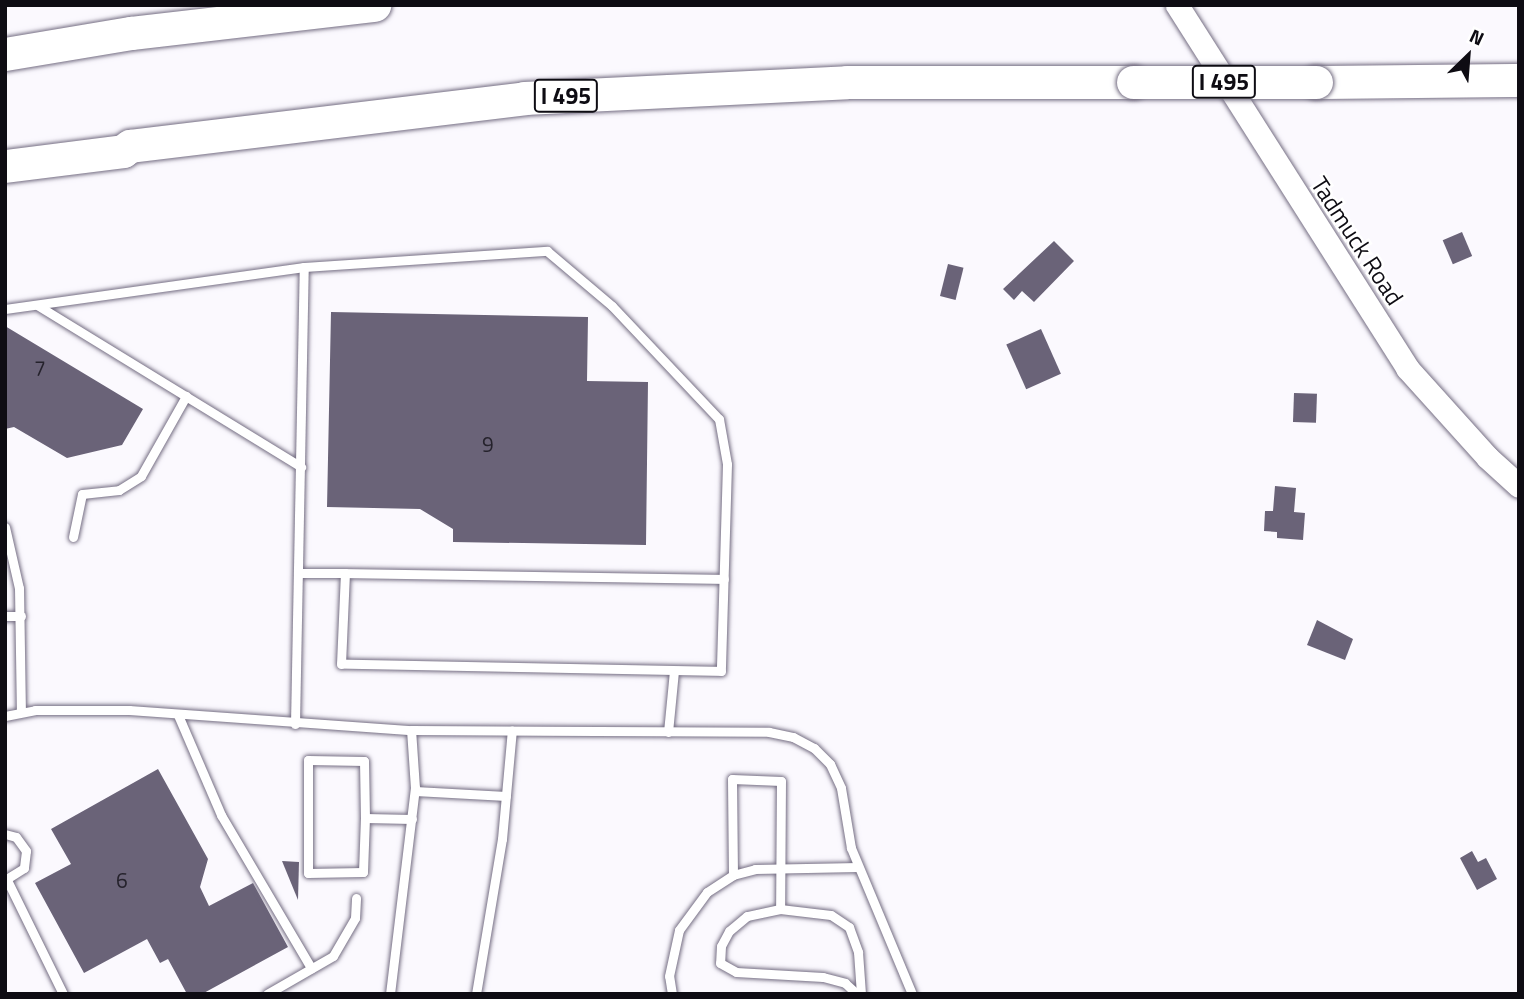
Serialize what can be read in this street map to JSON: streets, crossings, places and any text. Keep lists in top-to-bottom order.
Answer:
{
  "streets": {
    "highway": ["I 495"],
    "street": ["Tadmuck Road"]
  },
  "house_numbers": ["7", "9", "6"],
  "north": "top right"
}
